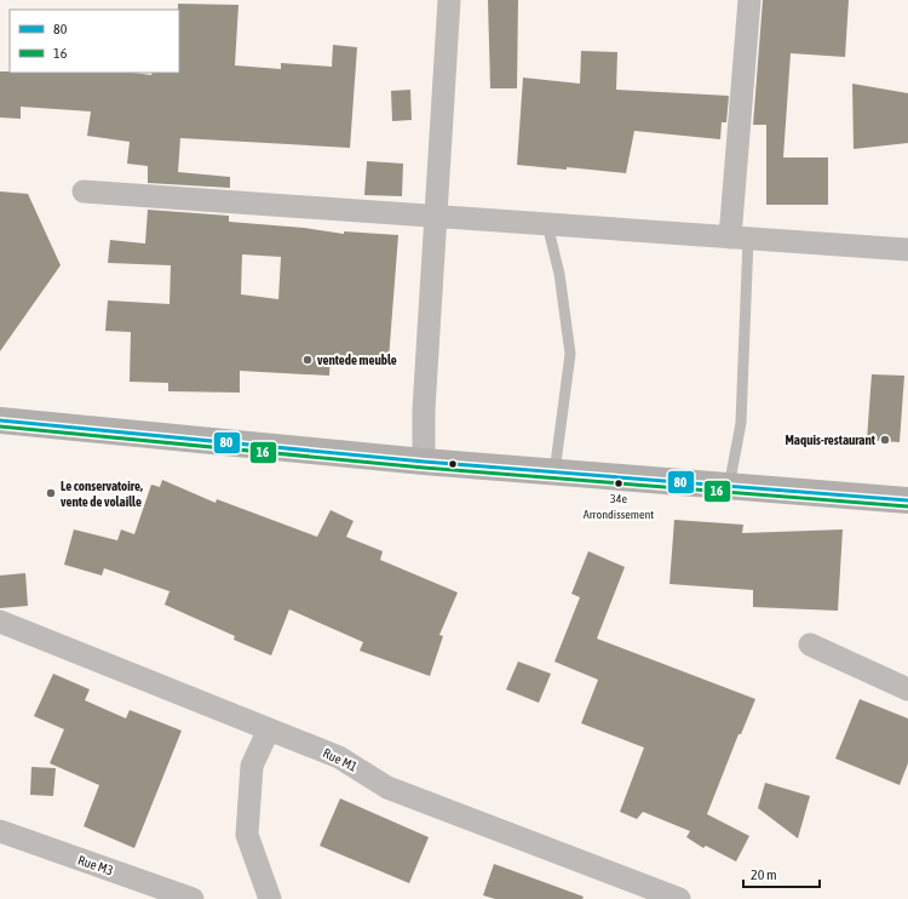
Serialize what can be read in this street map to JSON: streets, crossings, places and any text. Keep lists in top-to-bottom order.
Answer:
{
  "streets": {
    "street": ["Rue M1", "Rue M3"]
  },
  "places": [
    "ventede meuble",
    "Maquis-restaurant",
    "34e Arrondissement",
    "Le conservatoire, vente de volaille"
  ],
  "lines": ["transit line 80", "transit line 16"],
  "legend": ["80", "16"],
  "scale_bar": "20 m"
}
